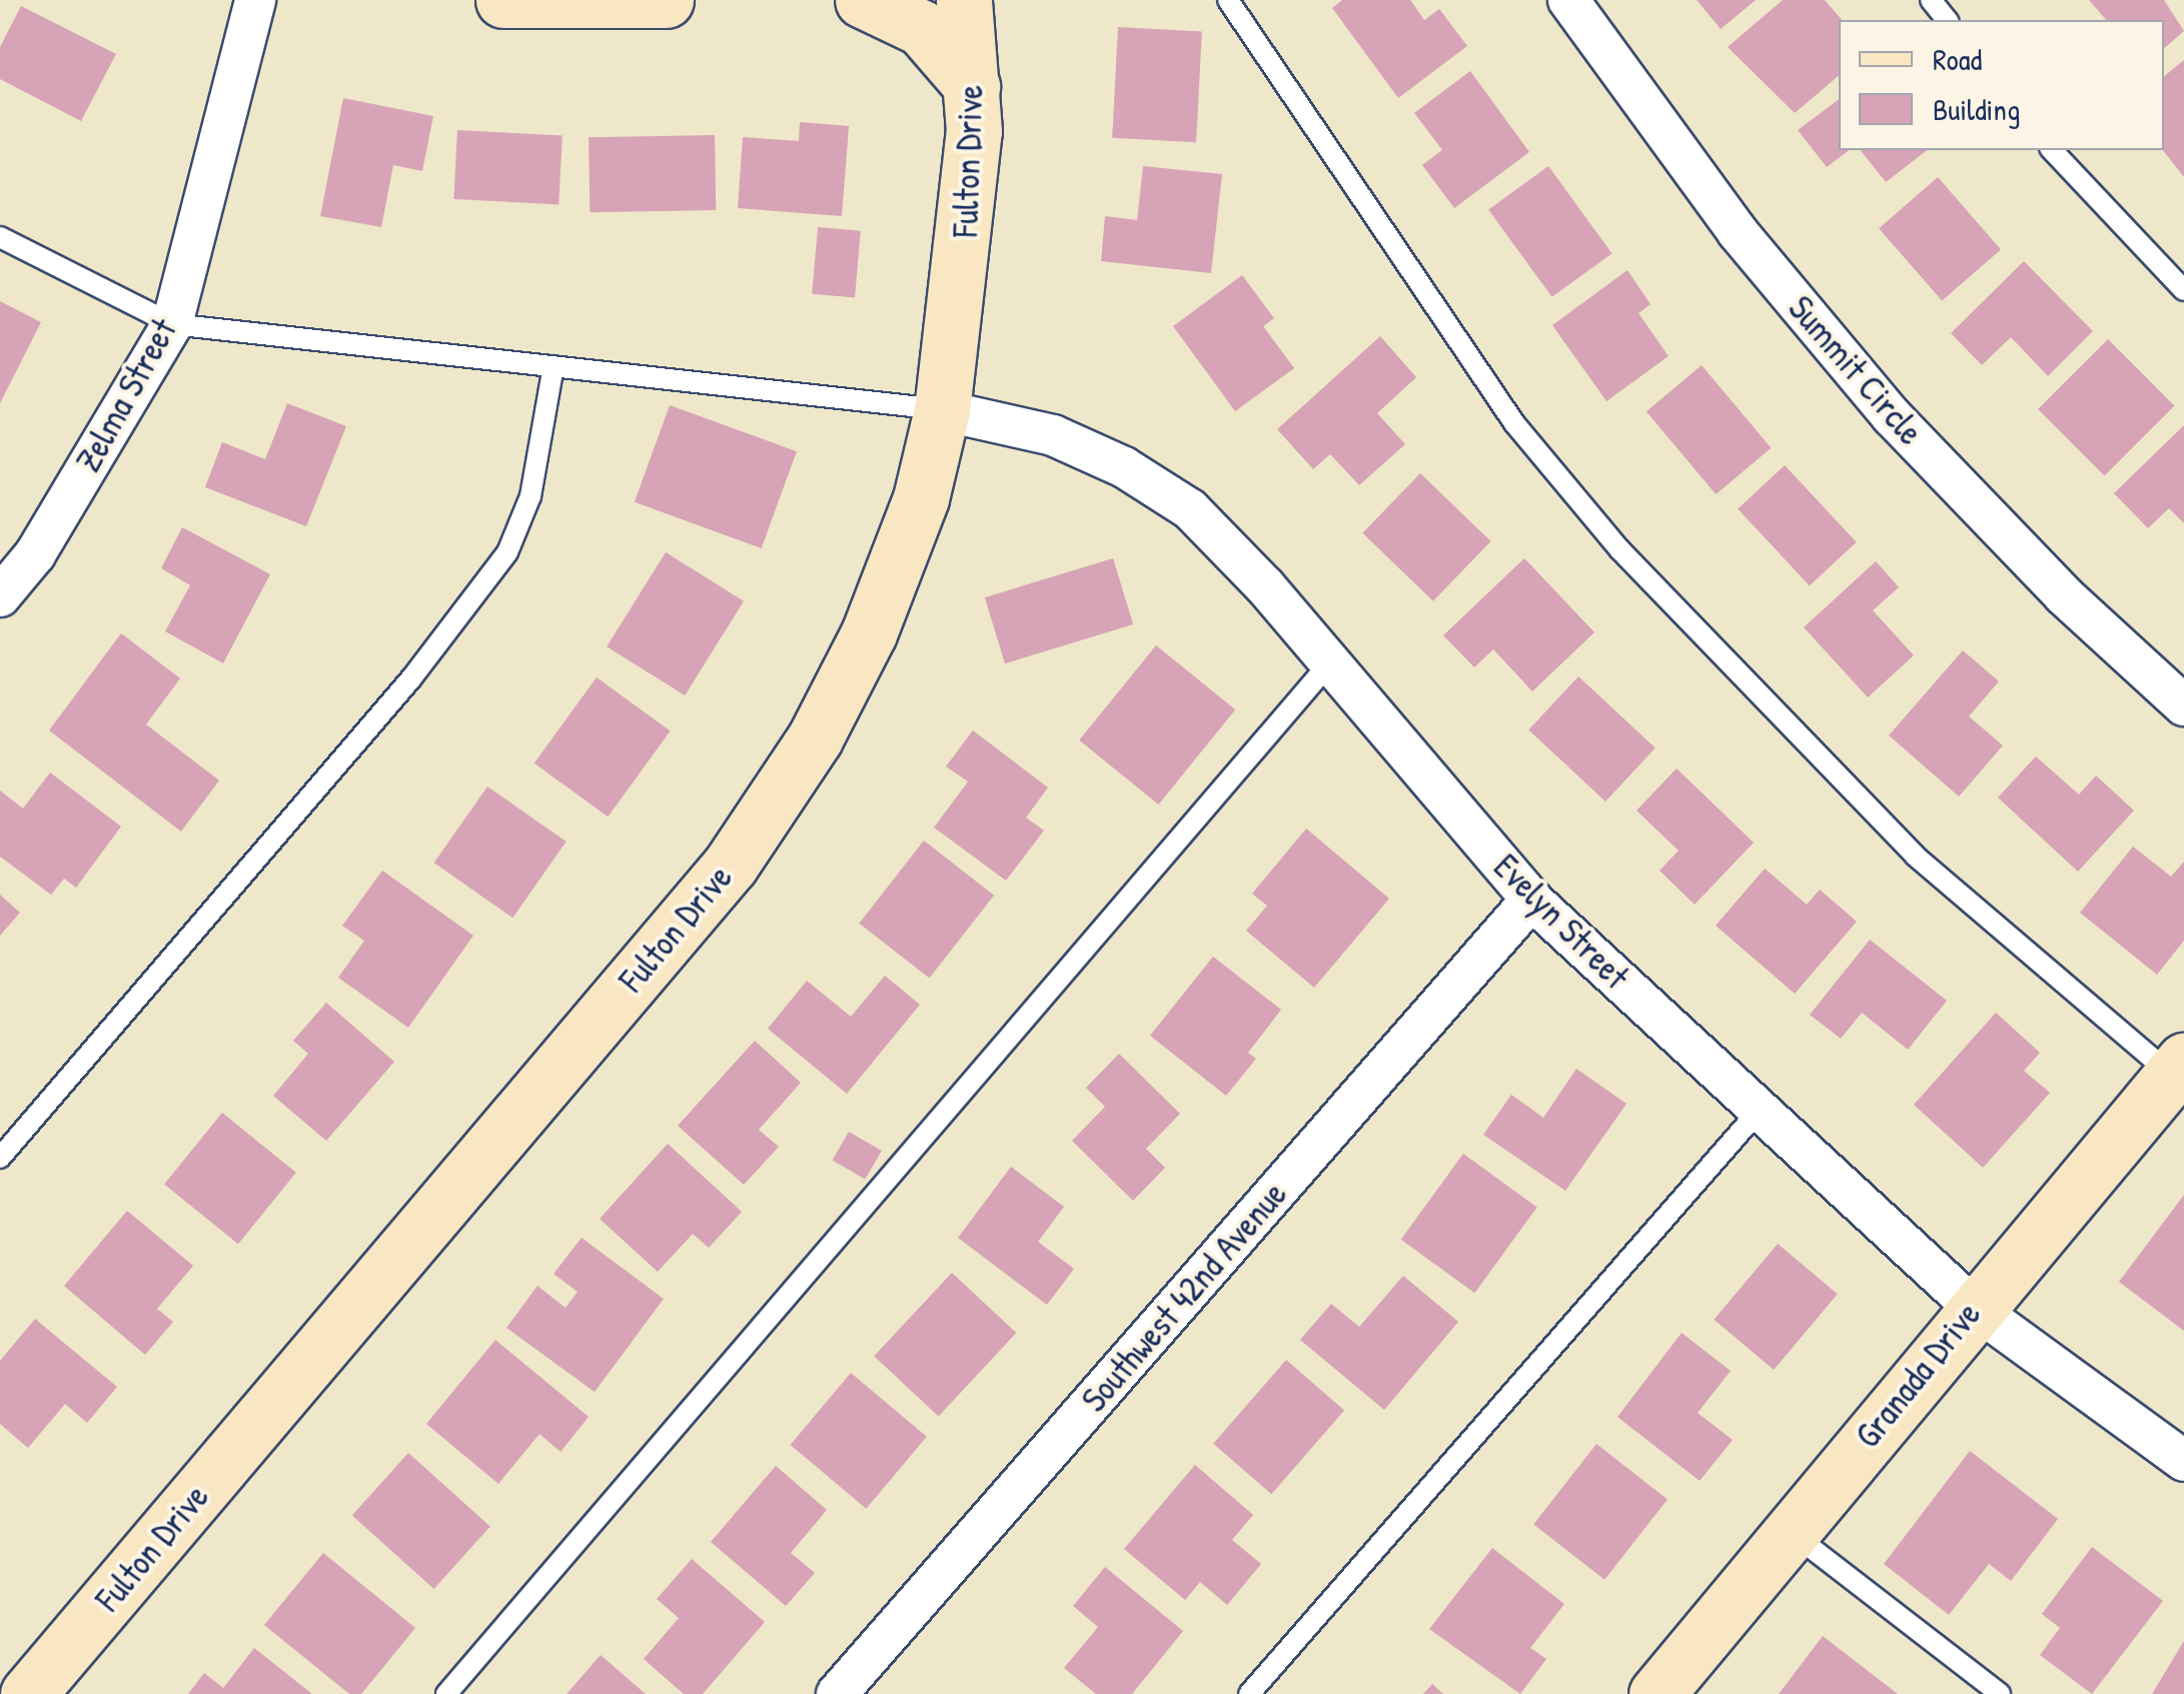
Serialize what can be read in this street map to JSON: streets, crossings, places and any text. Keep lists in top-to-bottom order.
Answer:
{
  "streets": {
    "main road": ["Fulton Drive", "Granada Drive"],
    "street": [
      "Summit Circle",
      "Zelma Street",
      "Evelyn Street",
      "Southwest 42nd Avenue"
    ]
  },
  "crossings": [
    ["Fulton Drive", "Evelyn Street"],
    ["Evelyn Street", "Southwest 42nd Avenue"],
    ["Evelyn Street", "Granada Drive"]
  ],
  "legend": ["Road", "Building"]
}
